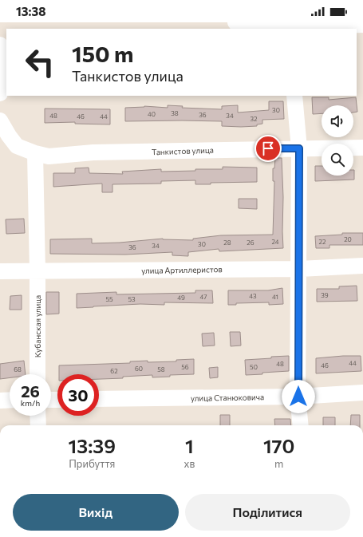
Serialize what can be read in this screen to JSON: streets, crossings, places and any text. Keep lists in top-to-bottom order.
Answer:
{
  "streets": {
    "street": [
      "Танкистов улица",
      "улица Артиллеристов",
      "Кубанская улица",
      "улица Станюковича"
    ]
  },
  "crossings": [
    ["Танкистов улица", "Кубанская улица"],
    ["улица Артиллеристов", "Кубанская улица"]
  ],
  "house_numbers": [
    "30",
    "38",
    "40",
    "36",
    "48",
    "34",
    "46",
    "44",
    "32",
    "20",
    "24",
    "22",
    "28",
    "26",
    "30",
    "34",
    "36",
    "39",
    "43",
    "47",
    "41",
    "49",
    "55",
    "53",
    "44",
    "48",
    "46",
    "56",
    "50",
    "60",
    "68",
    "58",
    "62"
  ],
  "page": {
    "status": "13:38",
    "turn": ["150 m", "Танкистов улица"],
    "speed": "26 km/h",
    "limit": "30",
    "eta": [
      "13:39",
      "Прибуття",
      "1",
      "хв",
      "170",
      "m"
    ],
    "buttons": ["Вихід", "Поділитися"]
  }
}
